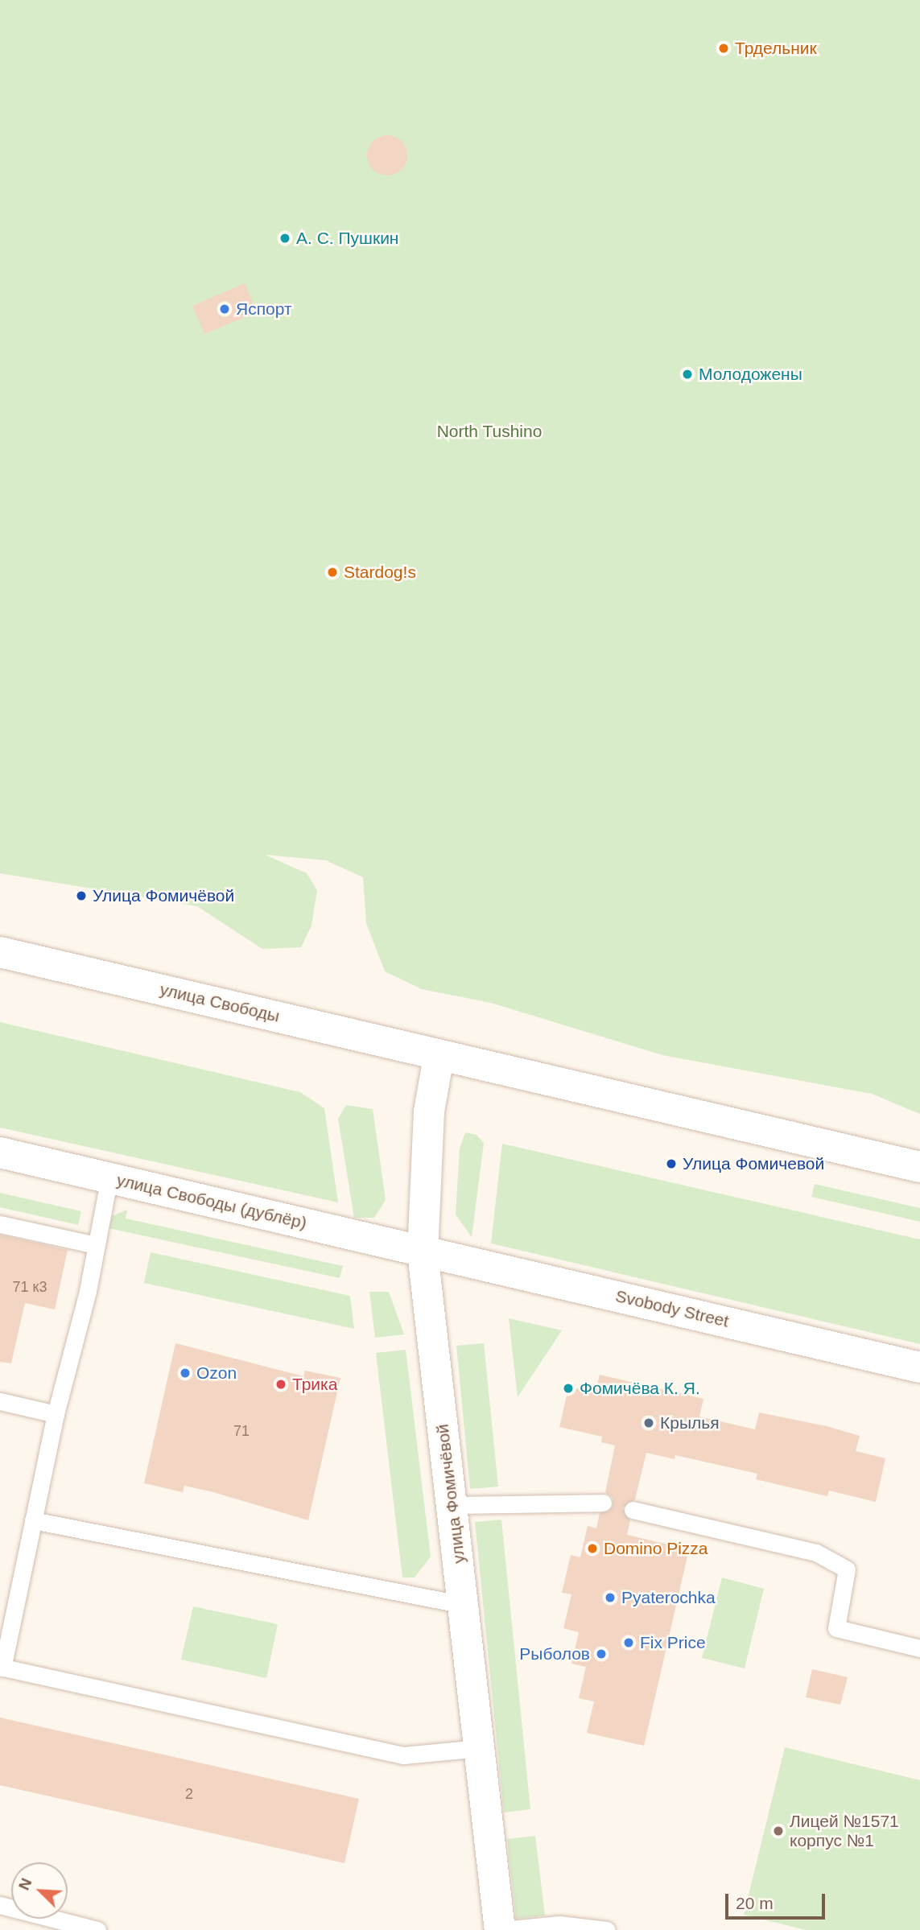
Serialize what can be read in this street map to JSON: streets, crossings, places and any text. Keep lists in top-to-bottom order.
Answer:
{
  "streets": {
    "street": [
      "улица Свободы",
      "улица Свободы (дублёр)",
      "Svobody Street",
      "улица Фомичёвой"
    ]
  },
  "crossings": [
    ["улица Свободы", "улица Фомичёвой"],
    ["улица Свободы (дублёр)", "Svobody Street"],
    ["улица Свободы (дублёр)", "улица Фомичёвой"],
    ["Svobody Street", "улица Фомичёвой"]
  ],
  "parks": ["North Tushino"],
  "places": [
    "Трдельник",
    "А. С. Пушкин",
    "Яспорт",
    "Молодожены",
    "Stardog!s",
    "Улица Фомичёвой",
    "Улица Фомичевой",
    "Ozon",
    "Трика",
    "Фомичёва К. Я.",
    "Крылья",
    "Domino Pizza",
    "Pyaterochka",
    "Fix Price",
    "Рыболов",
    "Лицей №1571 корпус №1"
  ],
  "house_numbers": ["71 к3", "71", "2"],
  "scale_bar": "20 m",
  "north": "top left"
}
